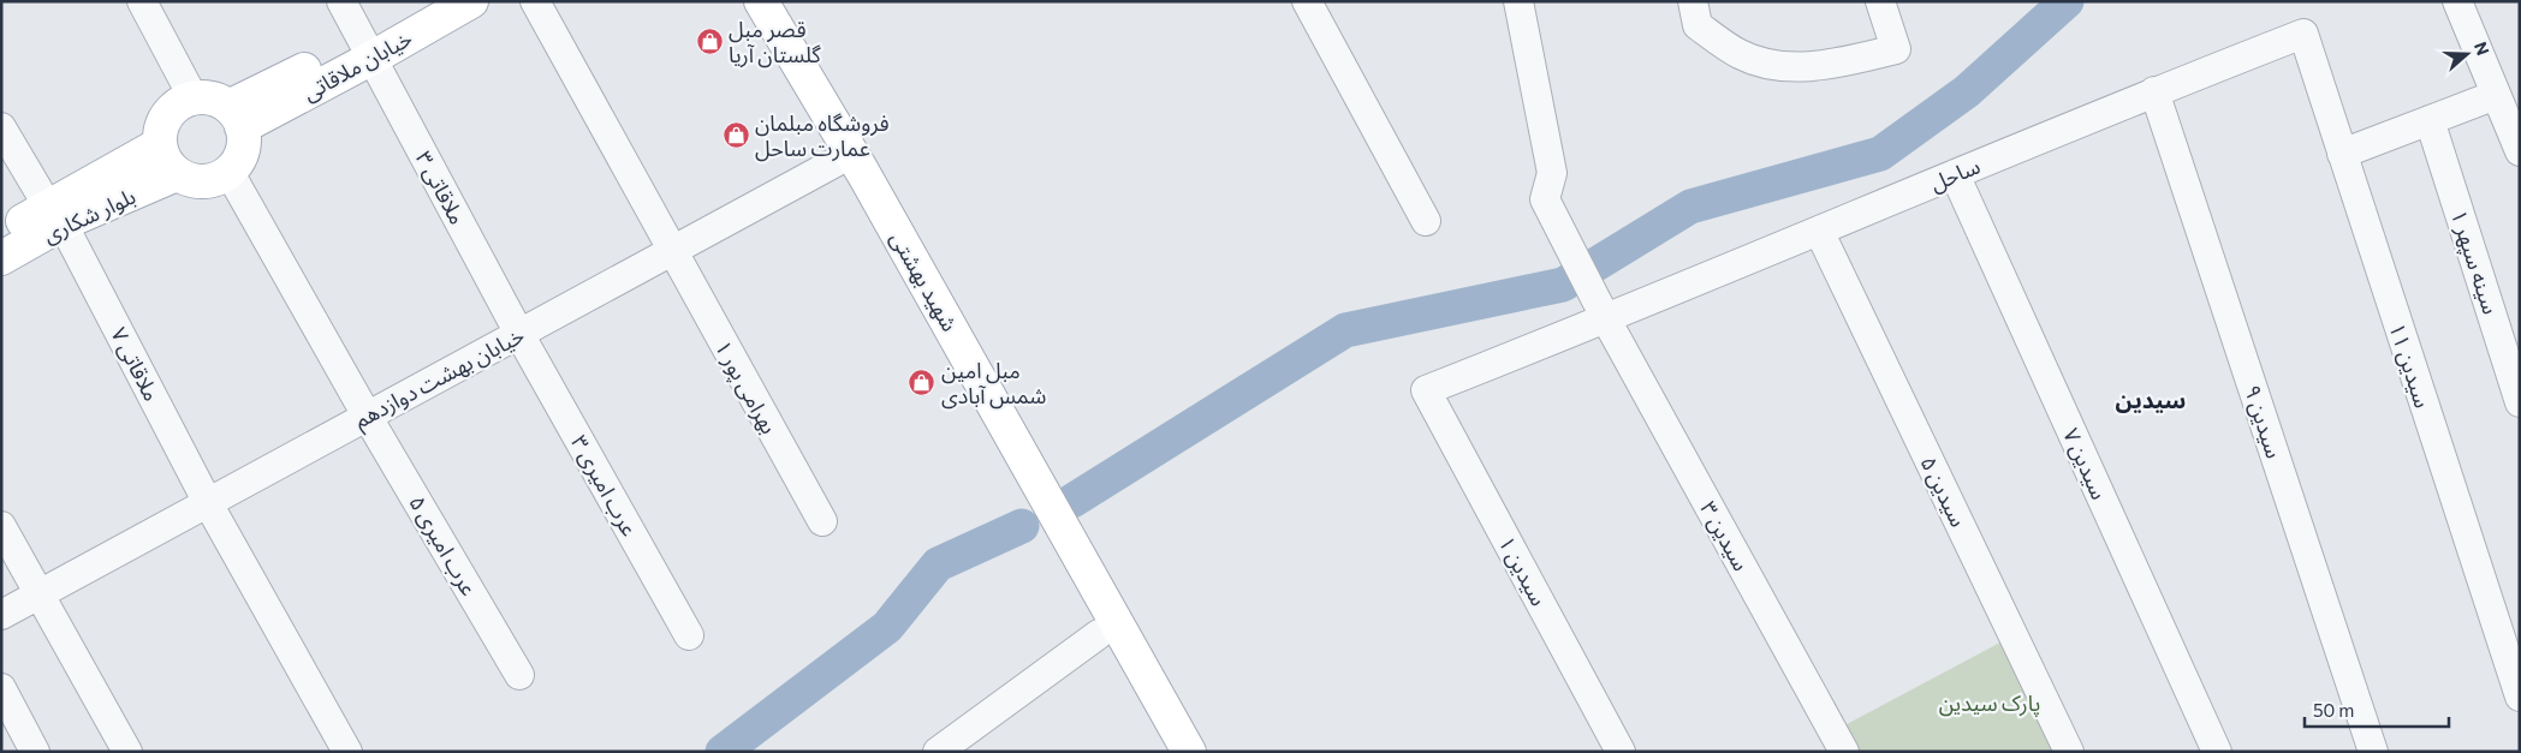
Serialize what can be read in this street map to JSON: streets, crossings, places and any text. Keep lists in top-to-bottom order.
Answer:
{
  "streets": {
    "main road": ["خیابان ملاقاتی", "بلوار شکاری", "شهید بهشتی"],
    "street": [
      "ساحل",
      "ملاقاتی ۳",
      "۱ سینه سپهر",
      "۷ ملاقاتی",
      "۱۱ سیدین",
      "خیابان بهشت دوازدهم",
      "۱ بهرامی پور",
      "۹ سیدین",
      "سیدین ۷",
      "۳ عرب امیری",
      "سیدین ۵",
      "سیدین ۳",
      "۵ عرب امیری",
      "سیدین ۱"
    ]
  },
  "crossings": [
    ["خیابان ملاقاتی", "ملاقاتی ۳"],
    ["خیابان ملاقاتی", "بلوار شکاری"],
    ["خیابان ملاقاتی", "۵ عرب امیری"],
    ["ساحل", "۱۱ سیدین"],
    ["ساحل", "۹ سیدین"],
    ["ساحل", "سیدین ۷"],
    ["ساحل", "سیدین ۵"],
    ["ساحل", "سیدین ۳"],
    ["ساحل", "سیدین ۱"],
    ["ملاقاتی ۳", "خیابان بهشت دوازدهم"],
    ["ملاقاتی ۳", "۳ عرب امیری"],
    ["بلوار شکاری", "۷ ملاقاتی"],
    ["بلوار شکاری", "۵ عرب امیری"],
    ["شهید بهشتی", "خیابان بهشت دوازدهم"],
    ["۷ ملاقاتی", "خیابان بهشت دوازدهم"],
    ["خیابان بهشت دوازدهم", "۱ بهرامی پور"],
    ["خیابان بهشت دوازدهم", "۳ عرب امیری"],
    ["خیابان بهشت دوازدهم", "۵ عرب امیری"]
  ],
  "districts": ["سیدین"],
  "parks": ["پارک سیدین"],
  "places": {
    "shop": ["قصر مبل گلستان آریا", "فروشگاه مبلمان عمارت ساحل", "مبل امین شمس آبادی"]
  },
  "scale_bar": "50 m",
  "north": "right"
}
